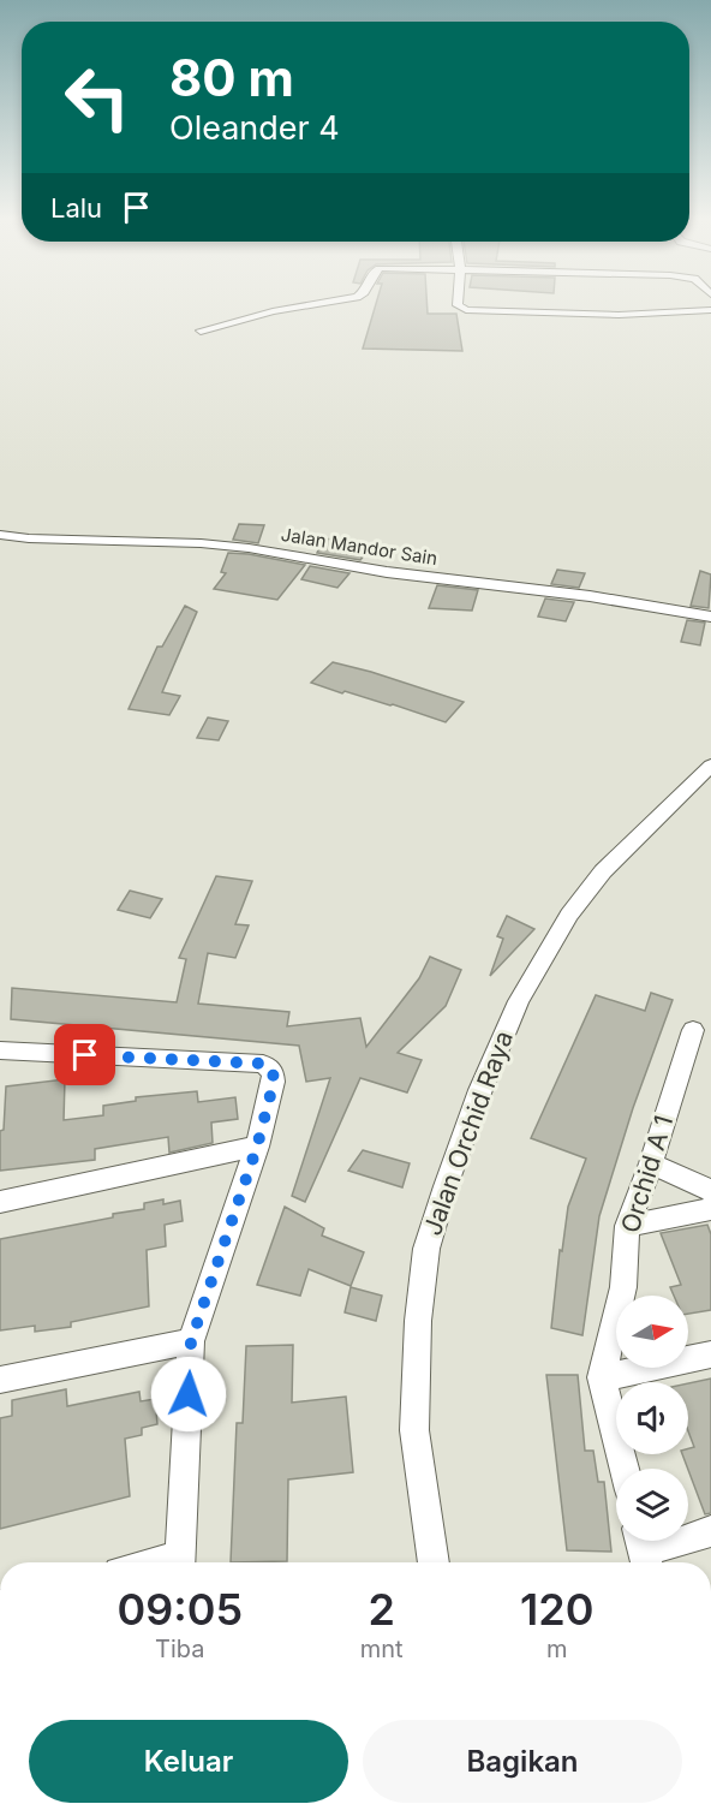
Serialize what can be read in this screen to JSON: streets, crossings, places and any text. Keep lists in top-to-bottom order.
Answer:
{
  "streets": {
    "street": ["Jalan Mandor Sain", "Jalan Orchid Raya", "Orchid A 1"]
  },
  "north": "right",
  "page": {
    "turn": ["80 m", "Oleander 4"],
    "then": "Lalu",
    "eta": [
      "09:05",
      "Tiba",
      "2",
      "mnt",
      "120",
      "m"
    ],
    "buttons": ["Keluar", "Bagikan"]
  }
}
